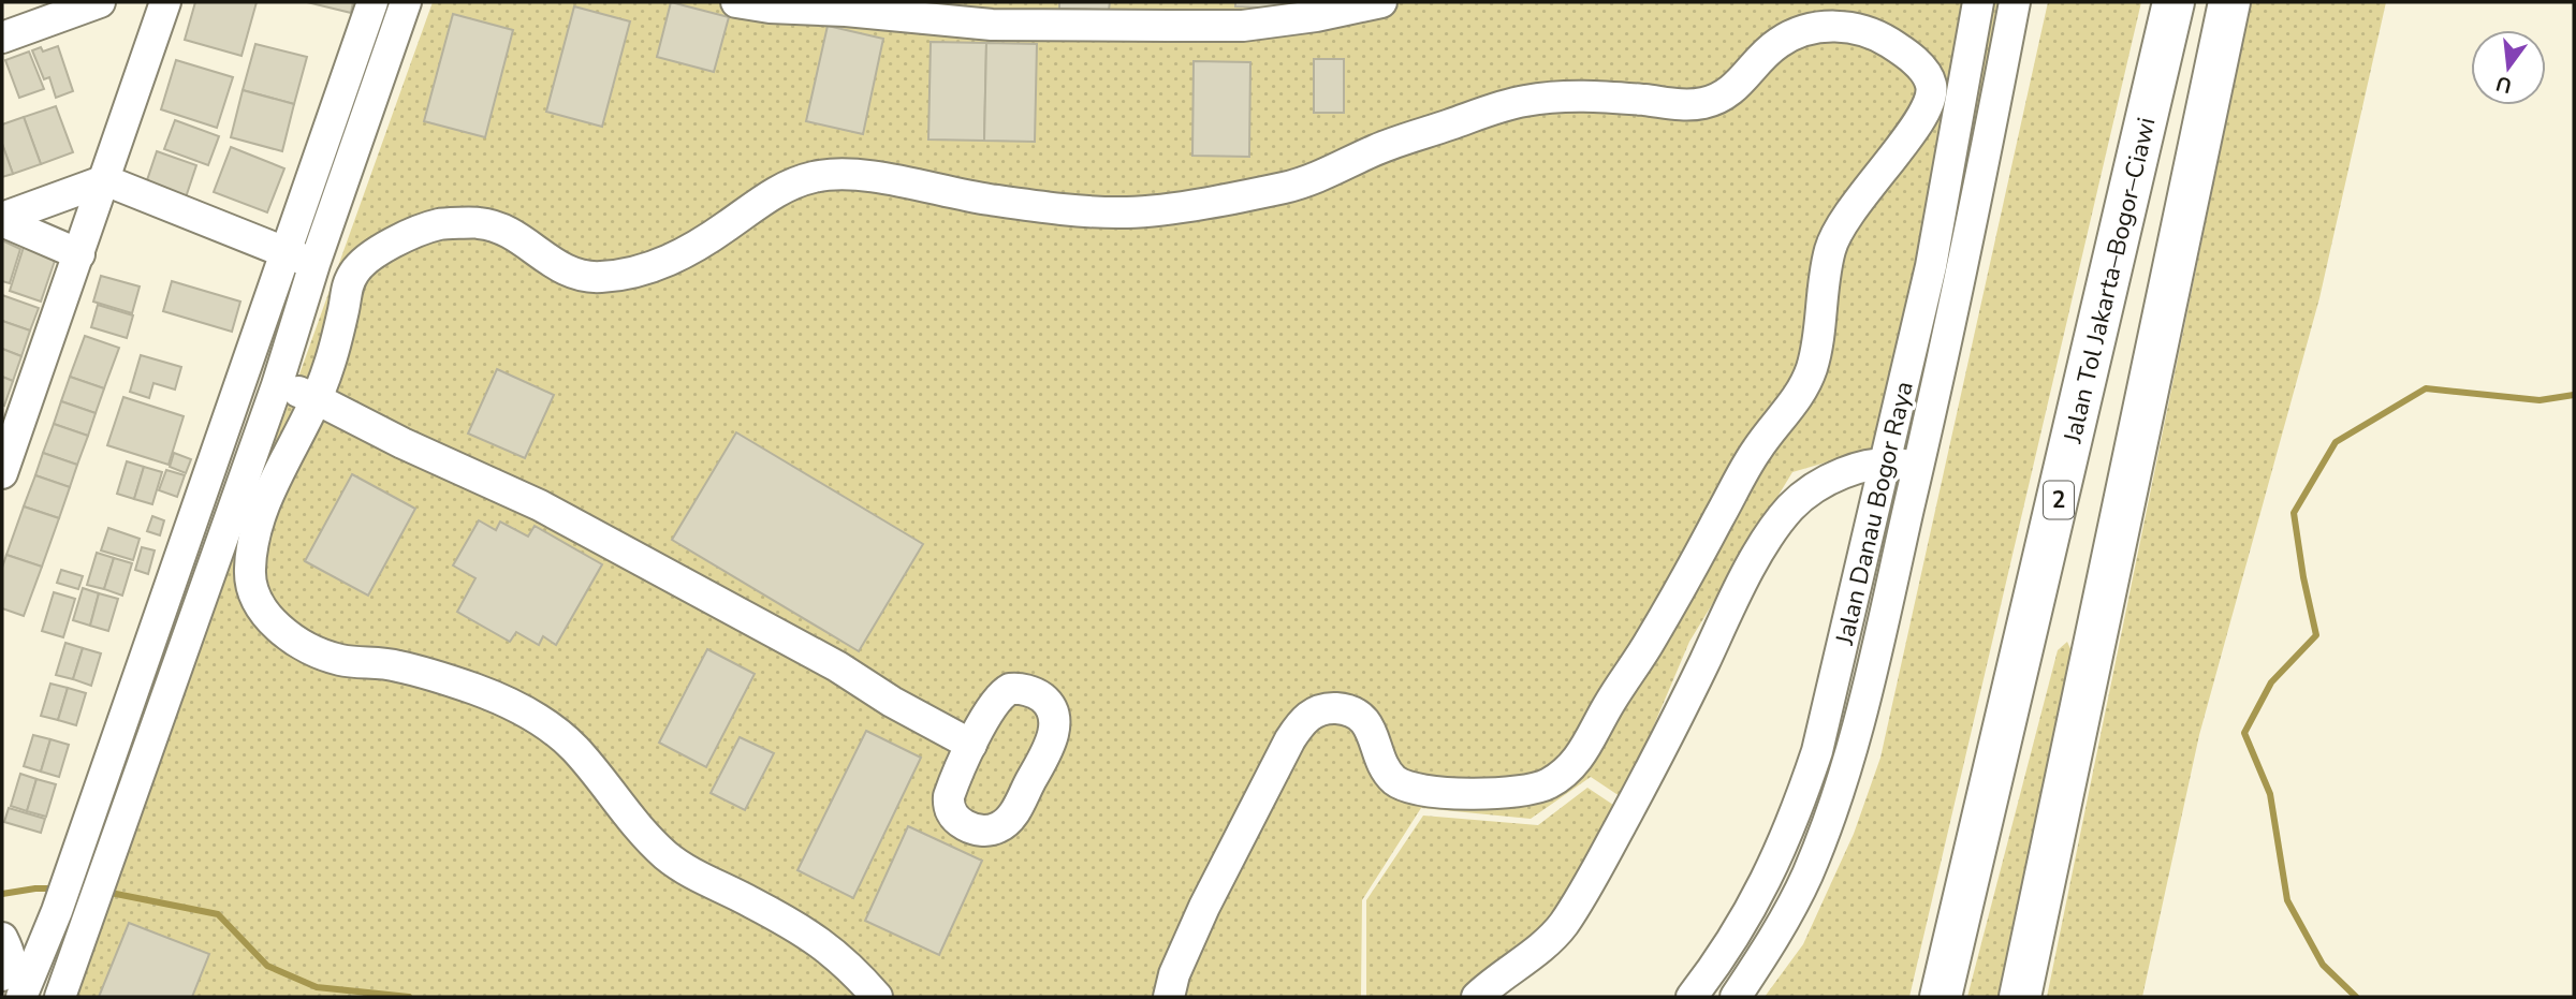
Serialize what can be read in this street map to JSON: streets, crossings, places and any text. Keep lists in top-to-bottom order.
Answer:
{
  "streets": {
    "highway": ["Jalan Tol Jakarta–Bogor–Ciawi", "2"],
    "street": ["Jalan Danau Bogor Raya"]
  },
  "north": "bottom"
}
